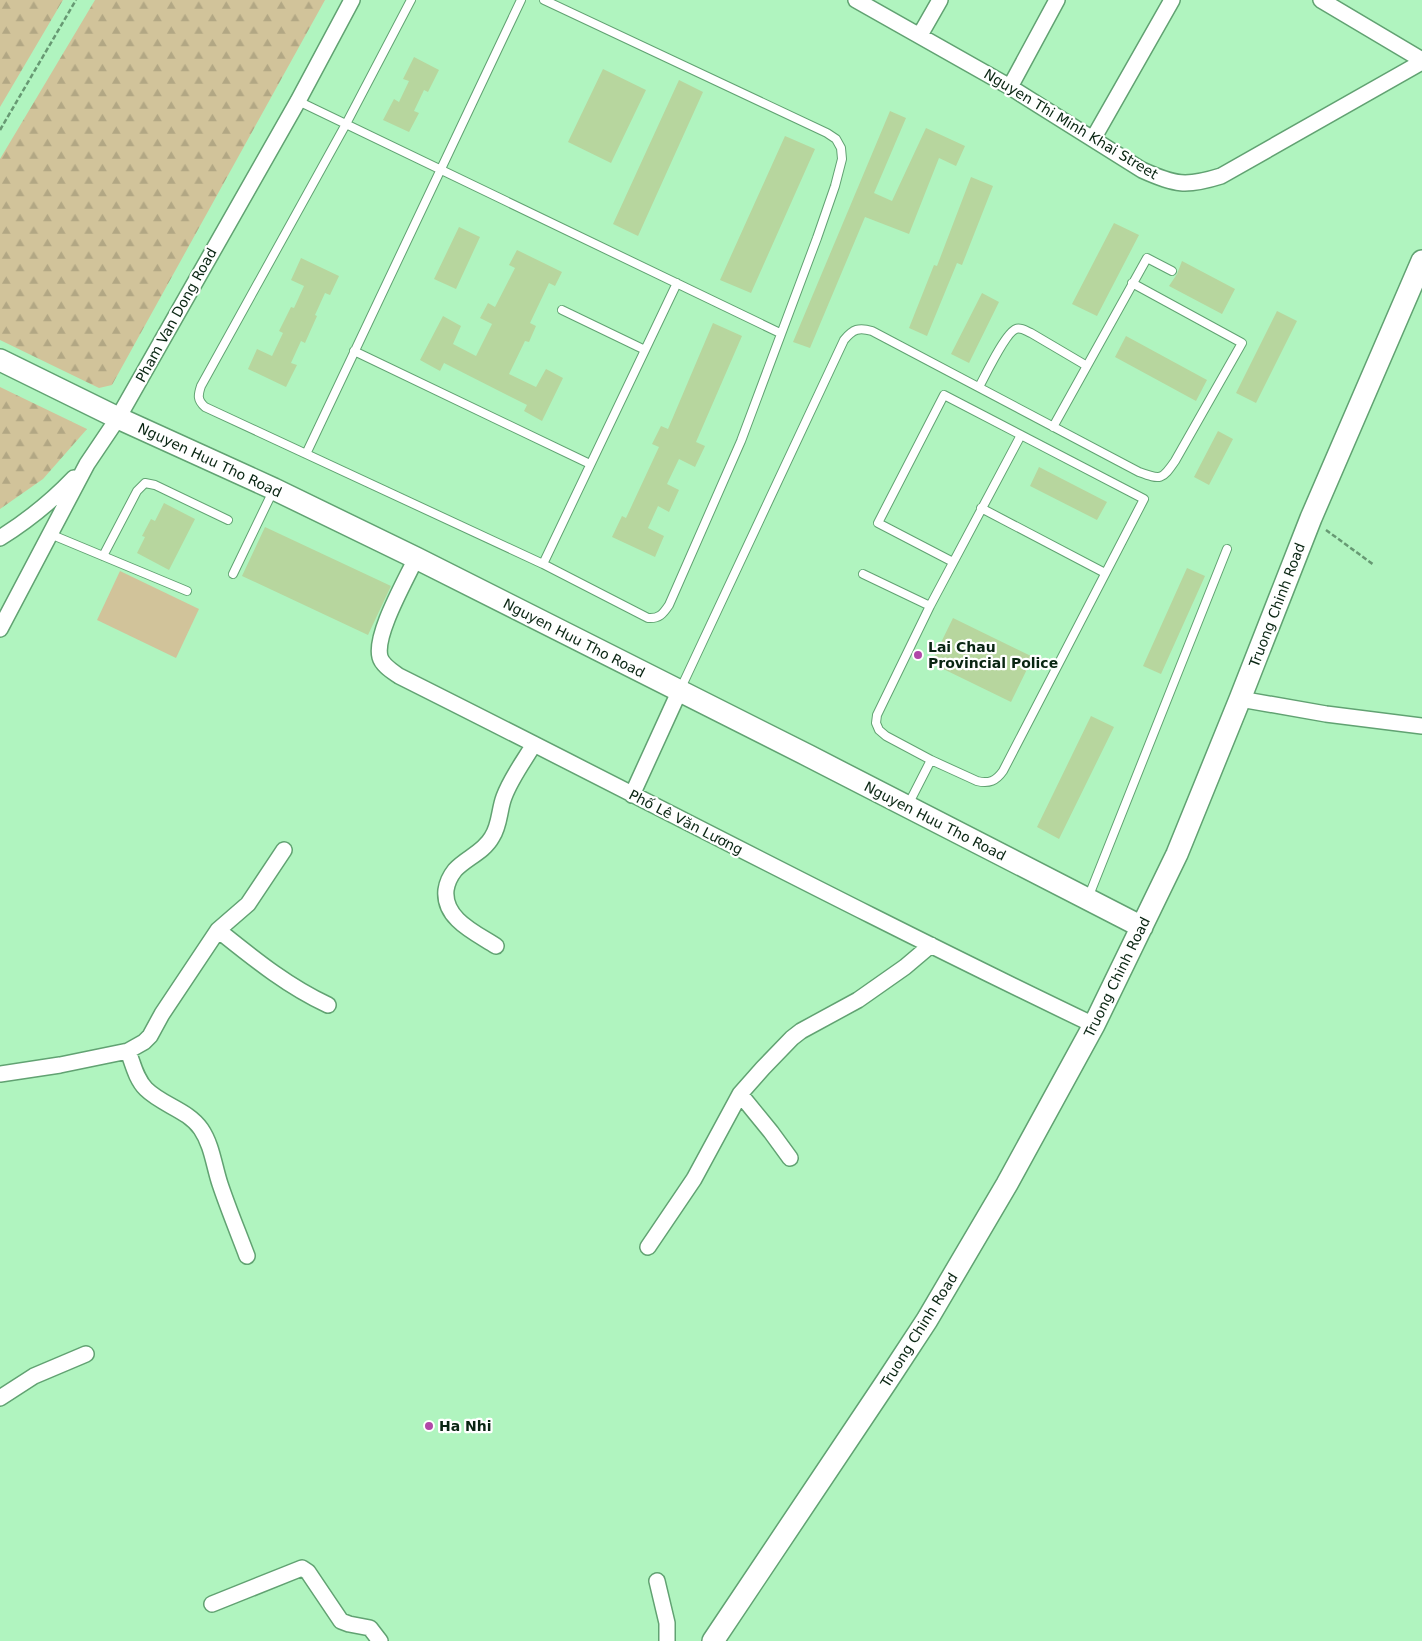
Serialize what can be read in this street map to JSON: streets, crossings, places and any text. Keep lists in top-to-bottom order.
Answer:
{
  "streets": {
    "main road": ["Nguyen Huu Tho Road", "Truong Chinh Road"],
    "street": ["Nguyen Thi Minh Khai Street", "Pham Van Dong Road", "Phố Lê Văn Lương"]
  },
  "crossings": [
    ["Pham Van Dong Road", "Nguyen Huu Tho Road"],
    ["Nguyen Huu Tho Road", "Truong Chinh Road"],
    ["Nguyen Huu Tho Road", "Phố Lê Văn Lương"],
    ["Truong Chinh Road", "Phố Lê Văn Lương"]
  ],
  "places": ["Lai Chau Provincial Police", "Ha Nhi"]
}
